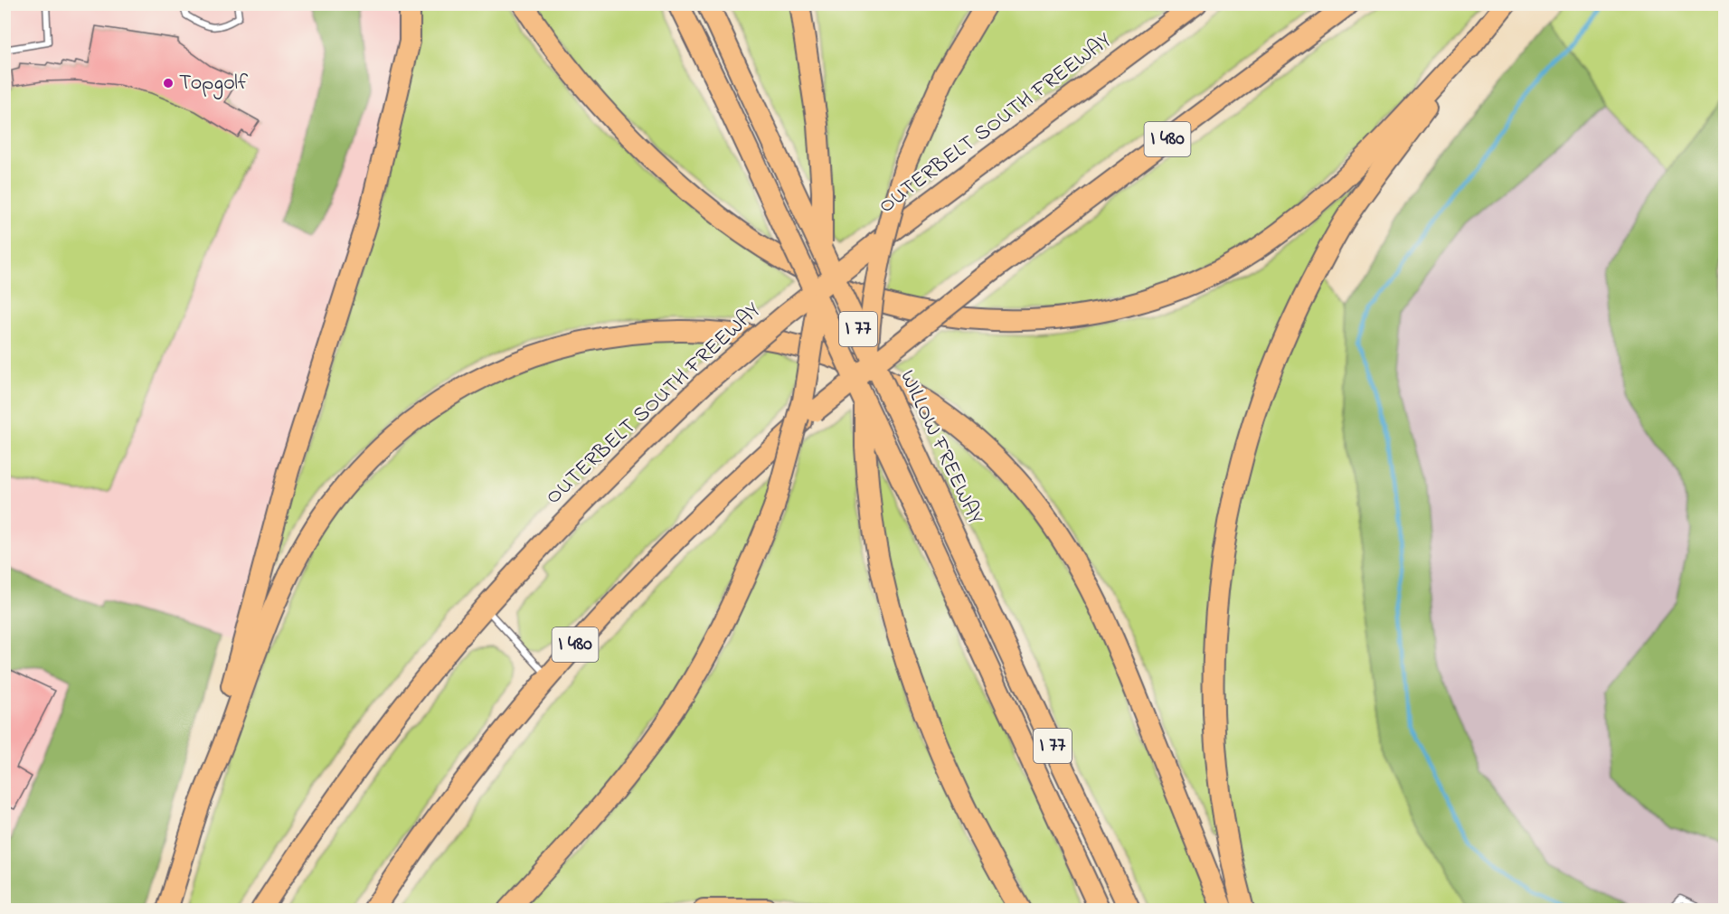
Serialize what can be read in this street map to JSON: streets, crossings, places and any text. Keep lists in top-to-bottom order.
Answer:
{
  "streets": {
    "highway": [
      "OUTERBELT SOUTH FREEWAY",
      "I 480",
      "I 77",
      "WILLOW FREEWAY"
    ]
  },
  "places": ["Topgolf"]
}
